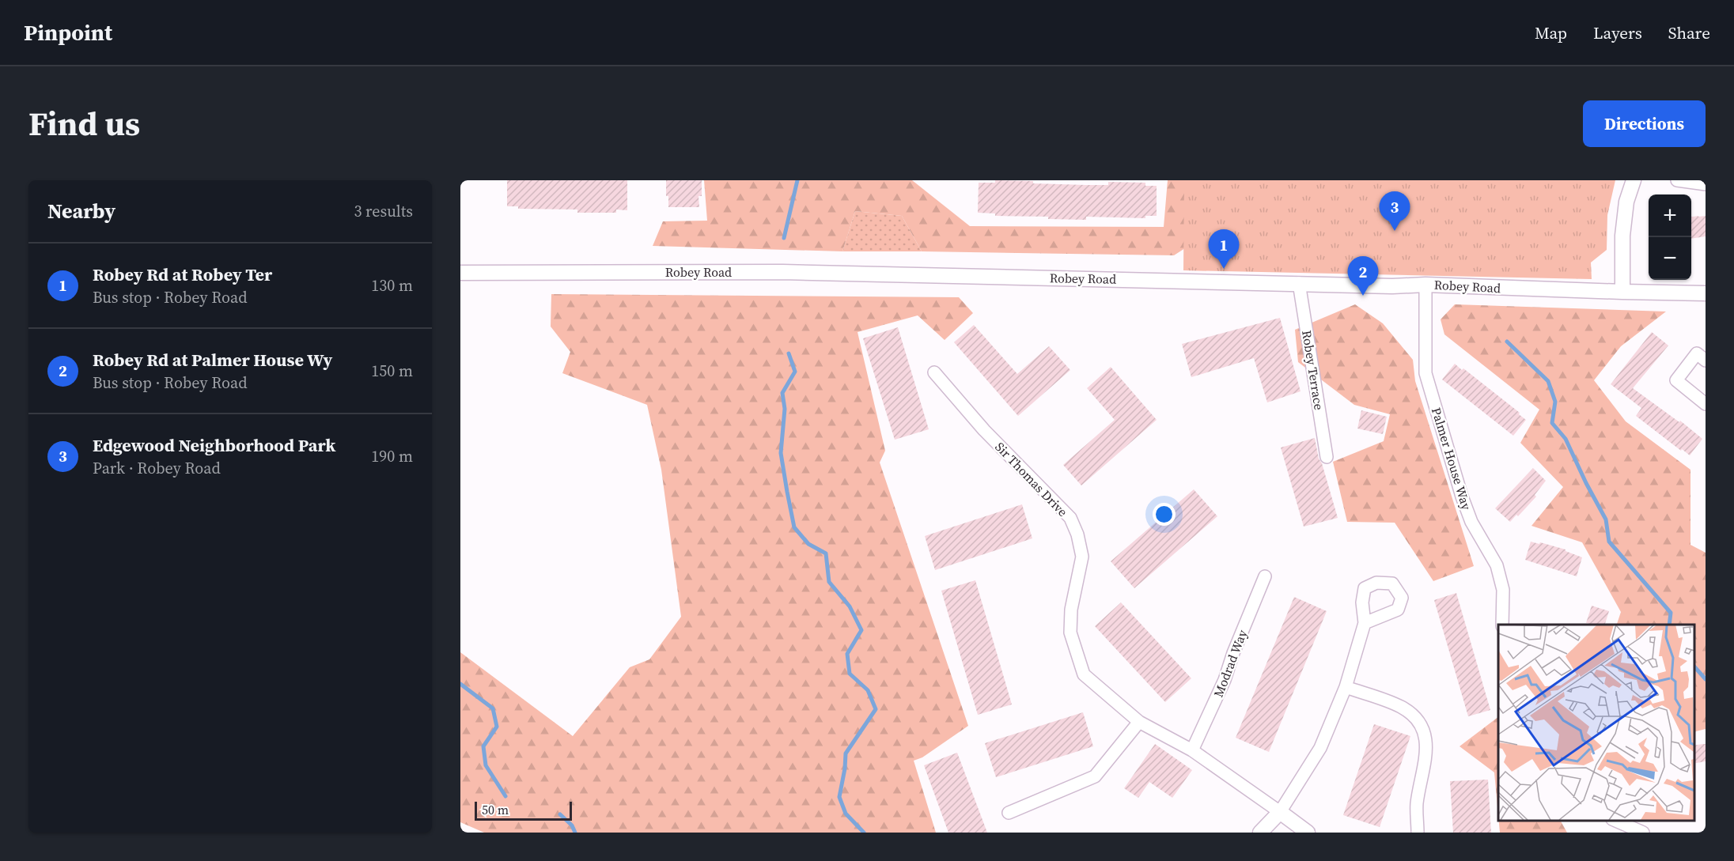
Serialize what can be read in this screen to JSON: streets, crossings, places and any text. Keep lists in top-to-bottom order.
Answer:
{
  "streets": {
    "street": [
      "Robey Road",
      "Robey Terrace",
      "Palmer House Way",
      "Sir Thomas Drive",
      "Modrad Way"
    ]
  },
  "crossings": [
    ["Robey Road", "Robey Terrace"],
    ["Robey Road", "Palmer House Way"],
    ["Sir Thomas Drive", "Modrad Way"]
  ],
  "scale_bar": "50 m",
  "page": {
    "header": "Pinpoint",
    "nav": ["Map", "Layers", "Share"],
    "title": "Find us",
    "buttons": "Directions",
    "heading": ["Nearby", "3 results"],
    "pins": ["3", "1", "2"],
    "map_buttons": ["+", "−"],
    "list": [
      {
        "mark": "1",
        "name": "Robey Rd at Robey Ter",
        "note": "Bus stop · Robey Road",
        "value": "130 m"
      },
      {
        "mark": "2",
        "name": "Robey Rd at Palmer House Wy",
        "note": "Bus stop · Robey Road",
        "value": "150 m"
      },
      {
        "mark": "3",
        "name": "Edgewood Neighborhood Park",
        "note": "Park · Robey Road",
        "value": "190 m"
      }
    ],
    "scale": "50 m"
  }
}
